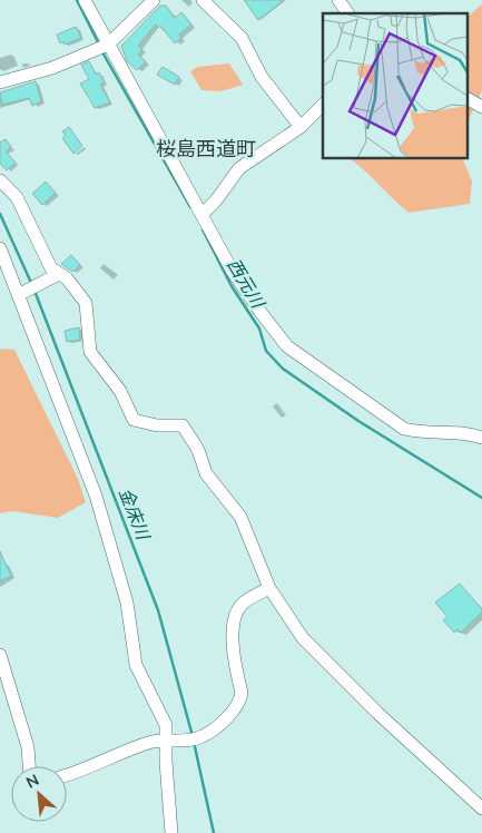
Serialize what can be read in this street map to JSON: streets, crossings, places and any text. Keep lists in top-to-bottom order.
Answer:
{
  "districts": ["桜島西道町"],
  "water": ["西元川", "金床川"],
  "north": "top left"
}
